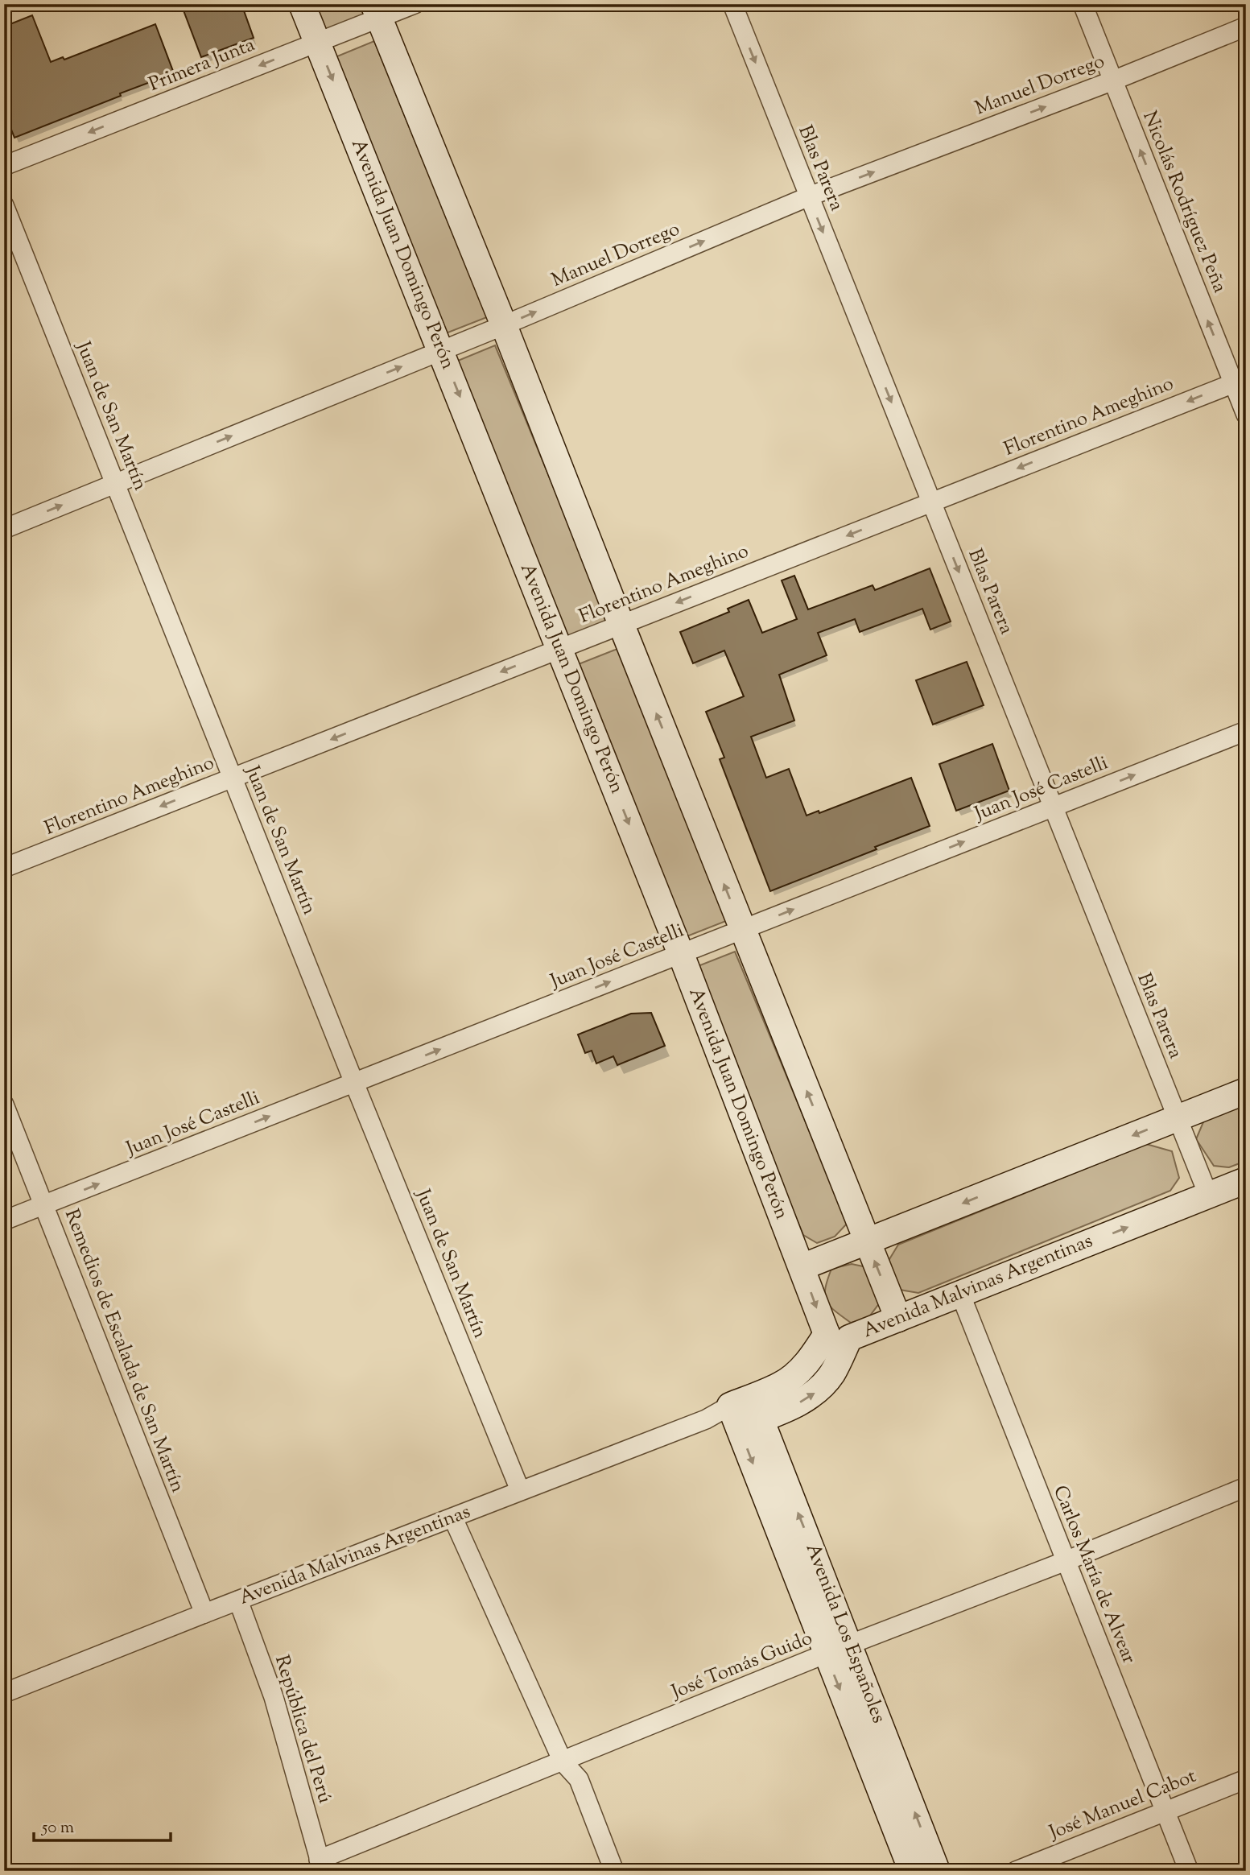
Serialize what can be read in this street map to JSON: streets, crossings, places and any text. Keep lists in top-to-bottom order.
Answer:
{
  "streets": {
    "main road": ["Avenida Juan Domingo Perón", "Avenida Malvinas Argentinas", "Avenida Los Españoles"],
    "street": [
      "Primera Junta",
      "Manuel Dorrego",
      "Blas Parera",
      "Nicolás Rodríguez Peña",
      "Juan de San Martín",
      "Florentino Ameghino",
      "Juan José Castelli",
      "Remedios de Escalada de San Martín",
      "Carlos María de Alvear",
      "José Tomás Guido",
      "República del Perú",
      "José Manuel Cabot"
    ]
  },
  "crossings": [
    ["Primera Junta", "Avenida Juan Domingo Perón"],
    ["Manuel Dorrego", "Blas Parera"],
    ["Manuel Dorrego", "Nicolás Rodríguez Peña"],
    ["Manuel Dorrego", "Avenida Juan Domingo Perón"],
    ["Manuel Dorrego", "Juan de San Martín"],
    ["Blas Parera", "Florentino Ameghino"],
    ["Blas Parera", "Juan José Castelli"],
    ["Blas Parera", "Avenida Malvinas Argentinas"],
    ["Nicolás Rodríguez Peña", "Florentino Ameghino"],
    ["Avenida Juan Domingo Perón", "Florentino Ameghino"],
    ["Avenida Juan Domingo Perón", "Juan José Castelli"],
    ["Avenida Juan Domingo Perón", "Avenida Malvinas Argentinas"],
    ["Juan de San Martín", "Florentino Ameghino"],
    ["Juan de San Martín", "Juan José Castelli"],
    ["Juan de San Martín", "Avenida Malvinas Argentinas"],
    ["Juan José Castelli", "Remedios de Escalada de San Martín"],
    ["Avenida Malvinas Argentinas", "Remedios de Escalada de San Martín"],
    ["Avenida Malvinas Argentinas", "Carlos María de Alvear"],
    ["Avenida Malvinas Argentinas", "Avenida Los Españoles"],
    ["Avenida Malvinas Argentinas", "República del Perú"],
    ["Carlos María de Alvear", "José Tomás Guido"],
    ["Carlos María de Alvear", "José Manuel Cabot"],
    ["Avenida Los Españoles", "José Tomás Guido"],
    ["José Tomás Guido", "República del Perú"]
  ],
  "one_way": [
    "Primera Junta",
    "Manuel Dorrego",
    "Blas Parera",
    "Nicolás Rodríguez Peña",
    "Florentino Ameghino",
    "Juan José Castelli"
  ],
  "scale_bar": "50 m"
}
